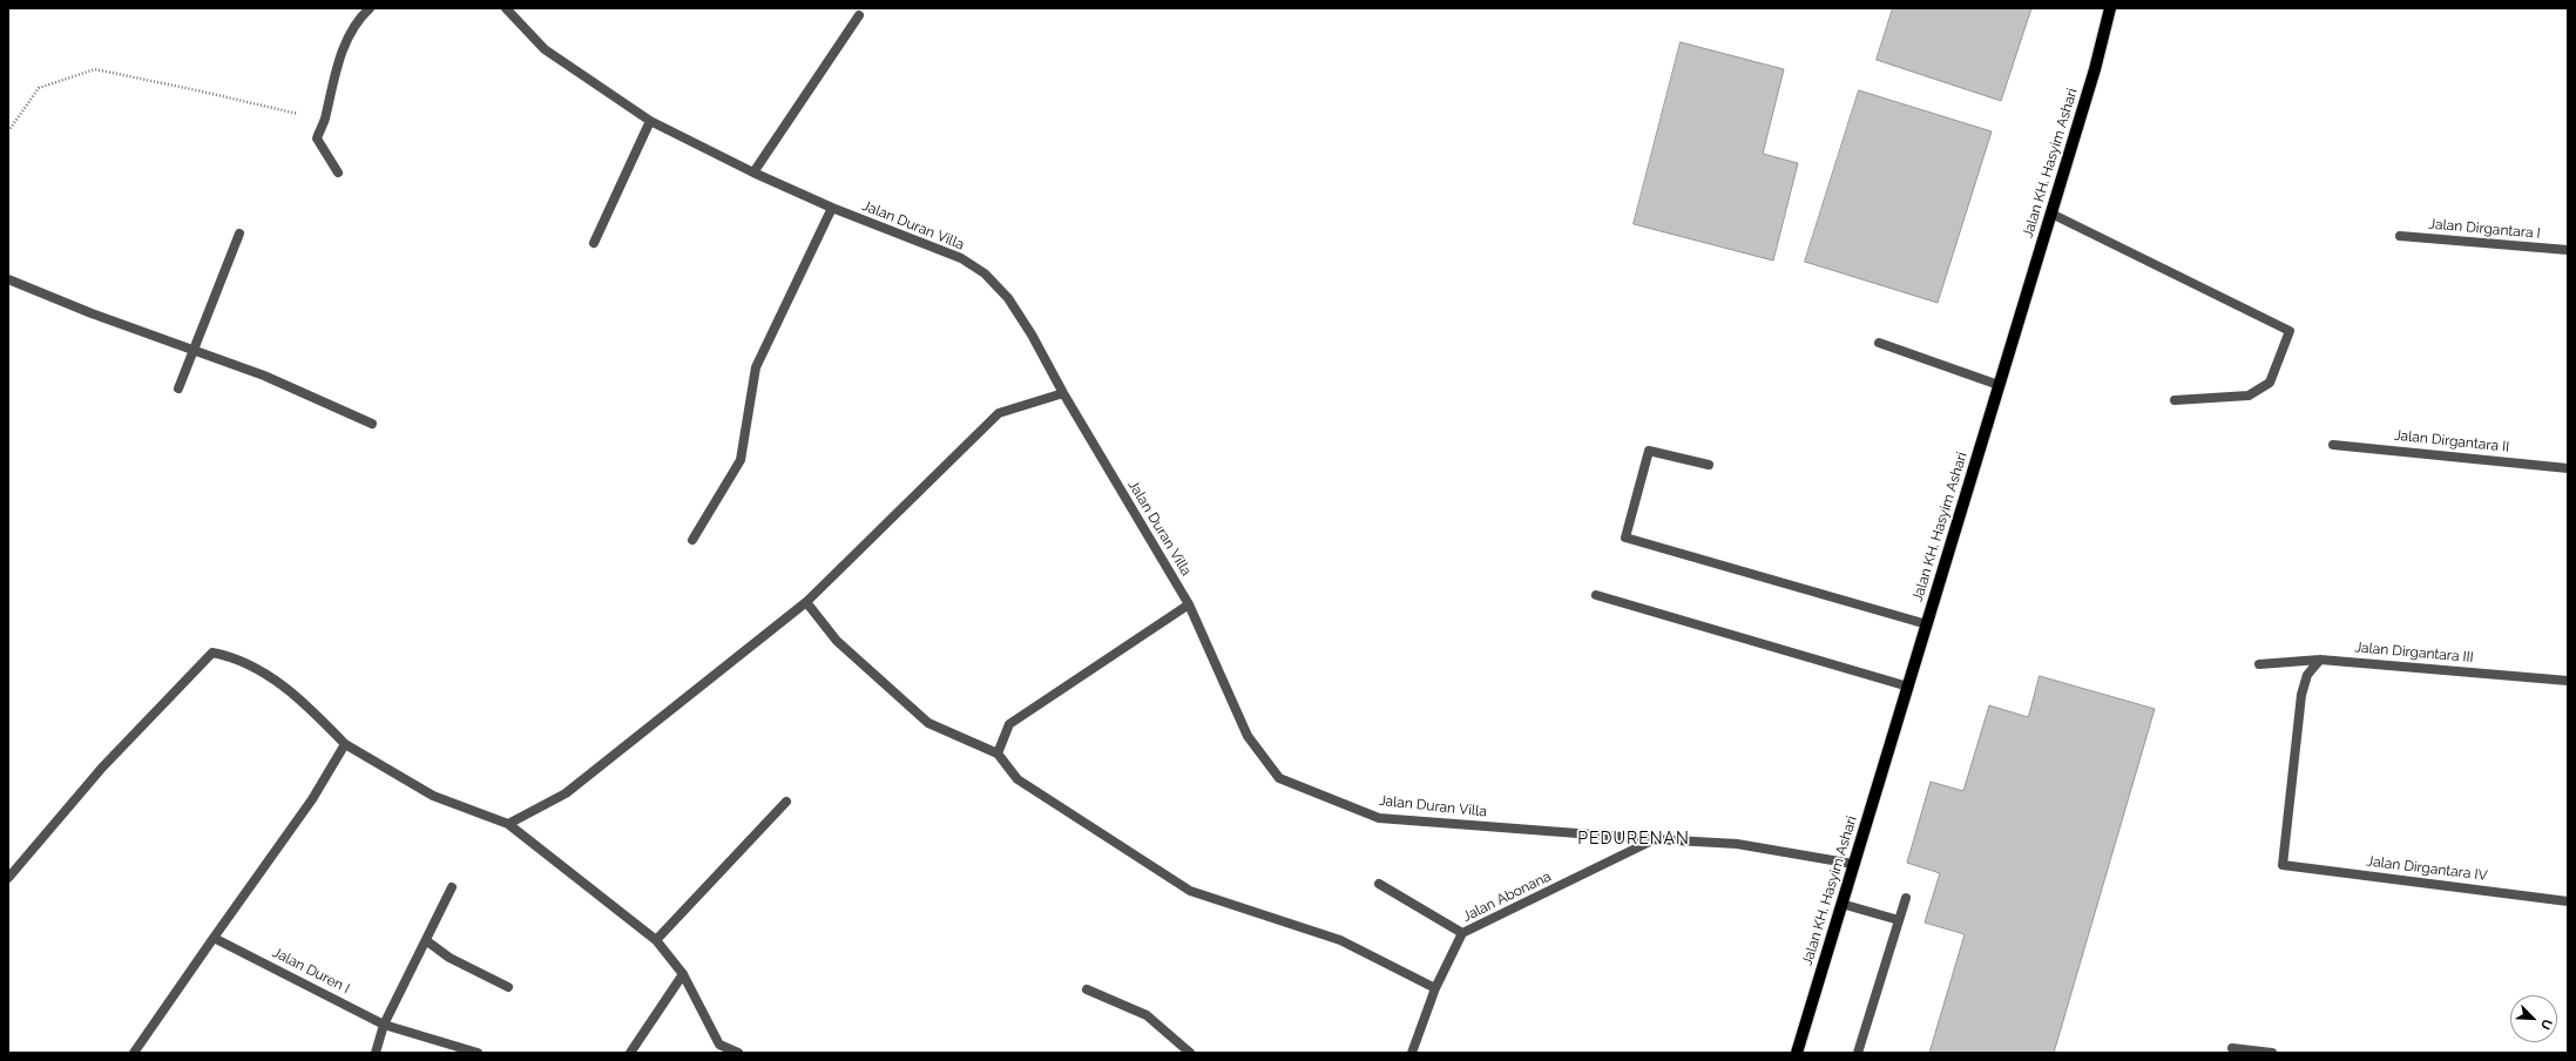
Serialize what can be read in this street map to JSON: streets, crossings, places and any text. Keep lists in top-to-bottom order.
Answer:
{
  "streets": {
    "main road": ["Jalan KH. Hasyim Ashari"],
    "street": [
      "Jalan Duran Villa",
      "Jalan Dirgantara I",
      "Jalan Dirgantara II",
      "Jalan Dirgantara III",
      "Jalan Dirgantara IV",
      "Jalan Abonana",
      "Jalan Duren I"
    ]
  },
  "crossings": [
    ["Jalan KH. Hasyim Ashari", "Jalan Duran Villa"],
    ["Jalan Duran Villa", "Jalan Abonana"],
    ["Jalan Dirgantara III", "Jalan Dirgantara IV"]
  ],
  "districts": ["PEDURENAN"],
  "north": "bottom right"
}
